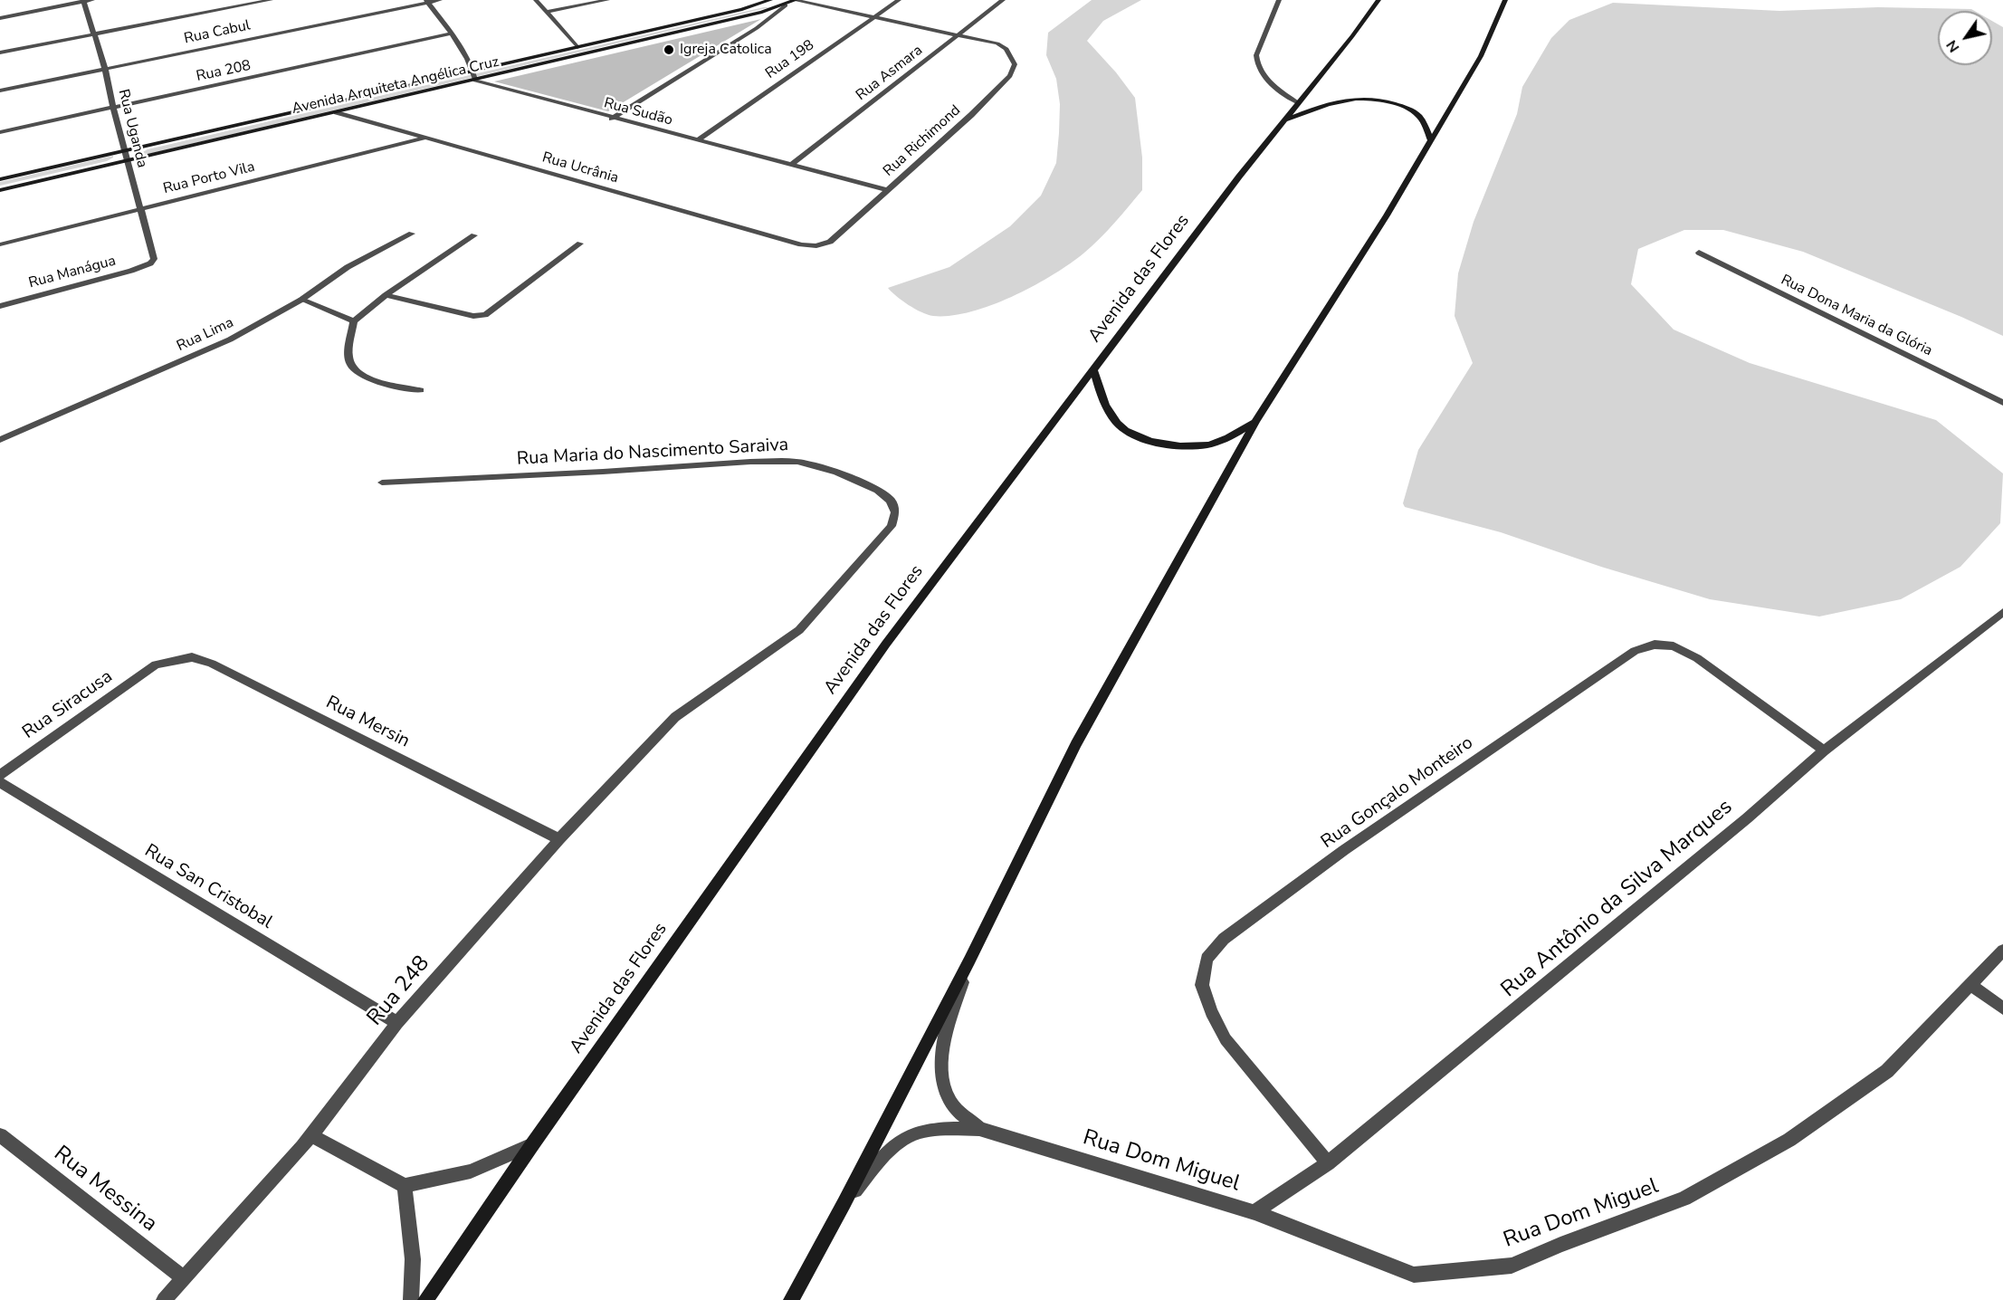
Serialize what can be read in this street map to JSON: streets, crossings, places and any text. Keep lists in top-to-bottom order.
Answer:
{
  "streets": {
    "main road": ["Avenida Arquiteta Angélica Cruz", "Avenida das Flores"],
    "street": [
      "Rua Cabul",
      "Rua 198",
      "Rua 208",
      "Rua Asmara",
      "Rua Sudão",
      "Rua Uganda",
      "Rua Richimond",
      "Rua Ucrânia",
      "Rua Porto Vila",
      "Rua Manágua",
      "Rua Dona Maria da Glória",
      "Rua Lima",
      "Rua Maria do Nascimento Saraiva",
      "Rua Siracusa",
      "Rua Mersin",
      "Rua Gonçalo Monteiro",
      "Rua San Cristobal",
      "Rua Antônio da Silva Marques",
      "Rua 248",
      "Rua Dom Miguel",
      "Rua Messina"
    ]
  },
  "crossings": [
    ["Rua Cabul", "Rua Uganda"],
    ["Rua 198", "Rua Sudão"],
    ["Rua 208", "Rua Uganda"],
    ["Rua Asmara", "Rua Sudão"],
    ["Rua Asmara", "Rua Richimond"],
    ["Avenida Arquiteta Angélica Cruz", "Rua Sudão"],
    ["Avenida Arquiteta Angélica Cruz", "Rua Uganda"],
    ["Avenida Arquiteta Angélica Cruz", "Rua Ucrânia"],
    ["Rua Sudão", "Rua Richimond"],
    ["Rua Uganda", "Rua Porto Vila"],
    ["Rua Uganda", "Rua Manágua"],
    ["Rua Richimond", "Rua Ucrânia"],
    ["Rua Ucrânia", "Rua Porto Vila"],
    ["Rua Maria do Nascimento Saraiva", "Rua 248"],
    ["Rua Siracusa", "Rua Mersin"],
    ["Rua Mersin", "Rua 248"],
    ["Rua Gonçalo Monteiro", "Rua Antônio da Silva Marques"],
    ["Rua San Cristobal", "Rua 248"],
    ["Rua Antônio da Silva Marques", "Rua Dom Miguel"],
    ["Rua 248", "Rua Messina"]
  ],
  "places": ["Igreja Catolica"],
  "north": "bottom left"
}
